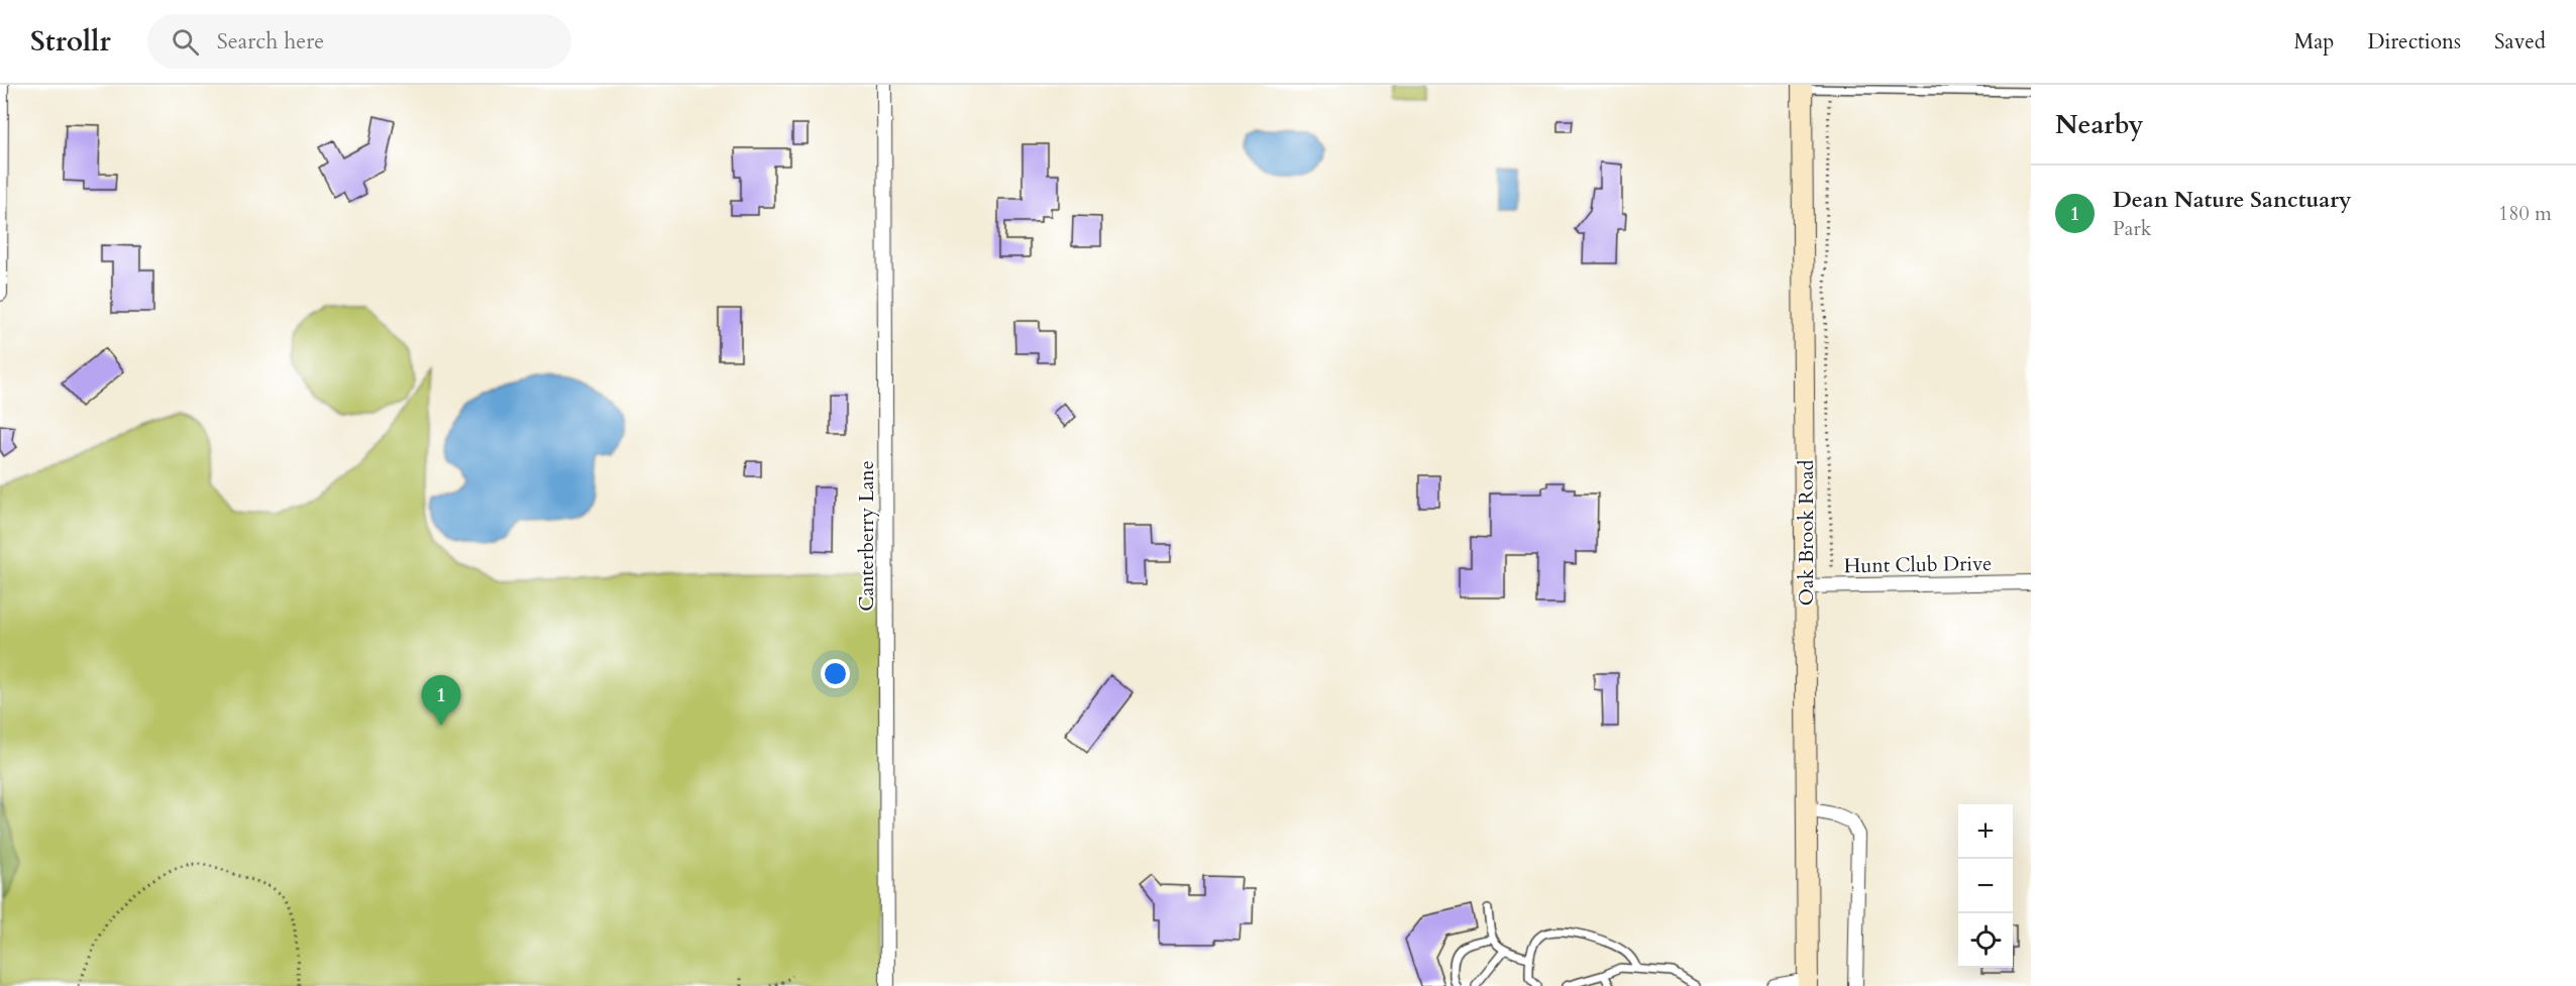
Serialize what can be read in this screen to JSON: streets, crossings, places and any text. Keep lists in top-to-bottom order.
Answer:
{
  "streets": {
    "main road": ["Oak Brook Road"],
    "street": ["Canterberry Lane", "Hunt Club Drive"]
  },
  "crossings": [
    ["Oak Brook Road", "Hunt Club Drive"]
  ],
  "page": {
    "header": "Strollr",
    "search": "Search here",
    "nav": ["Map", "Directions", "Saved"],
    "heading": "Nearby",
    "list": [
      {
        "mark": "1",
        "name": "Dean Nature Sanctuary",
        "note": "Park",
        "value": "180 m"
      }
    ],
    "pins": "1",
    "map_buttons": ["+", "−"]
  }
}
